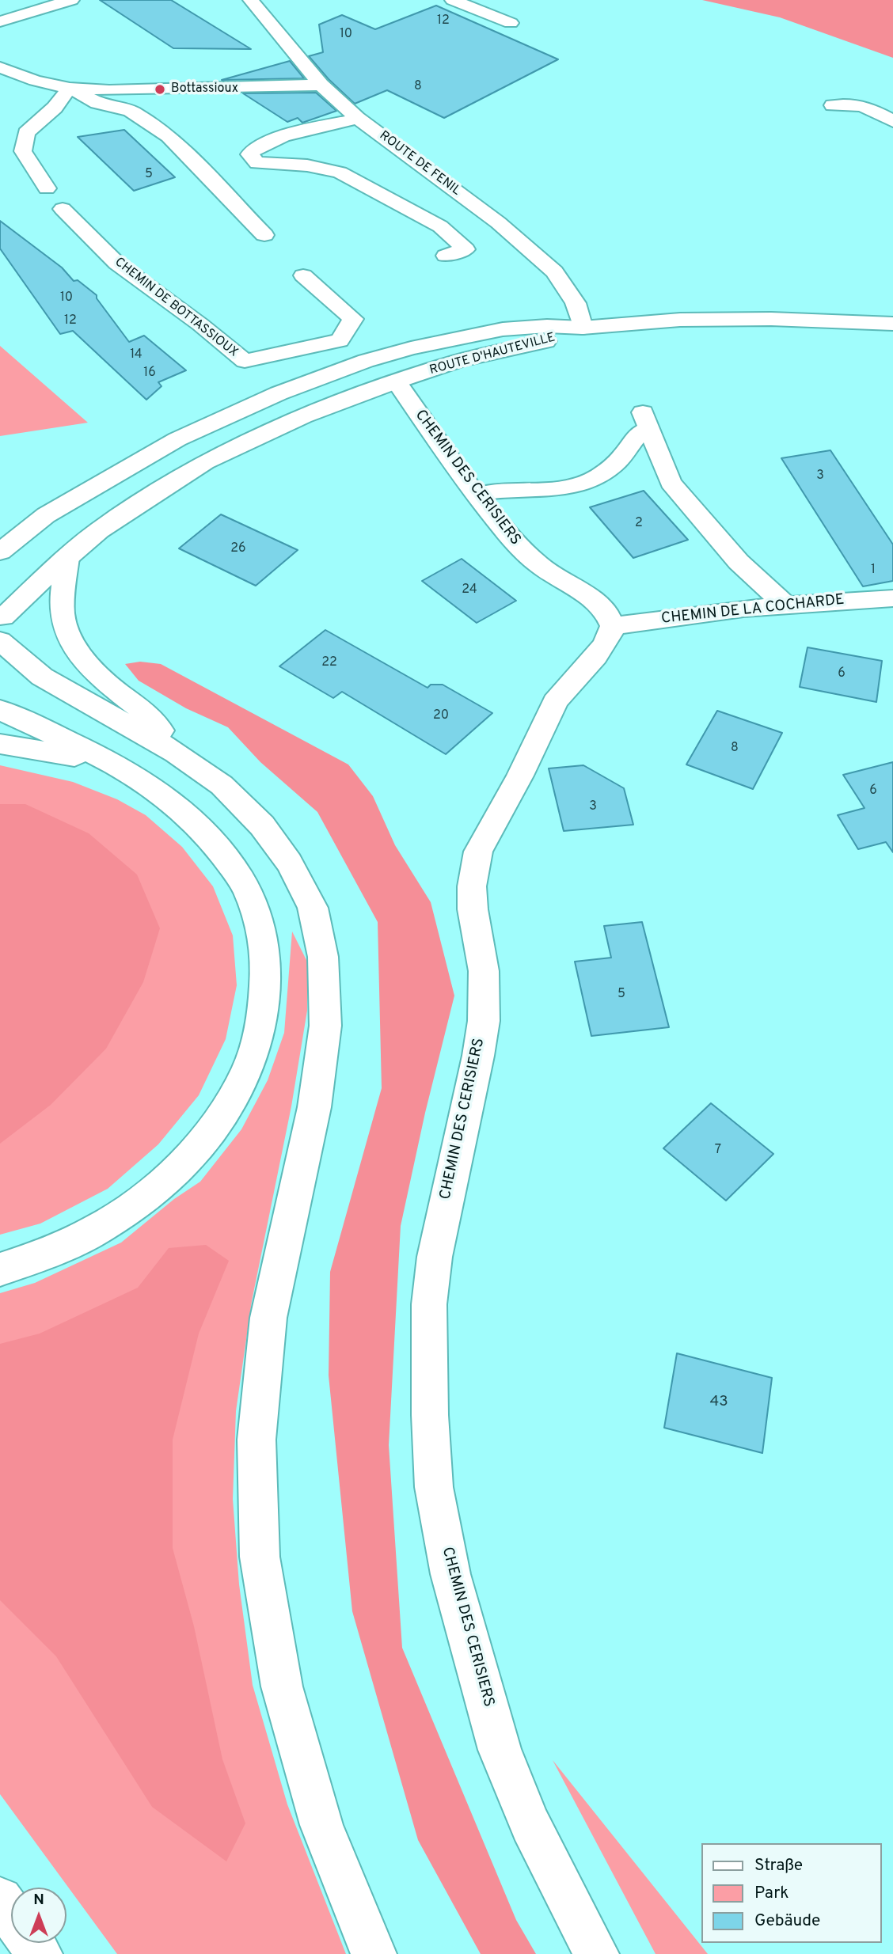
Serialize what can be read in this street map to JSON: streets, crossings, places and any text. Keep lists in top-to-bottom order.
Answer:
{
  "streets": {
    "main road": [
      "ROUTE DE FENIL",
      "CHEMIN DE BOTTASSIOUX",
      "ROUTE D'HAUTEVILLE",
      "CHEMIN DES CERISIERS",
      "CHEMIN DE LA COCHARDE"
    ]
  },
  "crossings": [
    ["ROUTE DE FENIL", "ROUTE D'HAUTEVILLE"],
    ["ROUTE D'HAUTEVILLE", "CHEMIN DES CERISIERS"],
    ["CHEMIN DES CERISIERS", "CHEMIN DE LA COCHARDE"]
  ],
  "places": ["Bottassioux"],
  "house_numbers": [
    "12",
    "10",
    "8",
    "5",
    "10",
    "12",
    "14",
    "16",
    "3",
    "2",
    "26",
    "1",
    "24",
    "22",
    "6",
    "20",
    "8",
    "6",
    "3",
    "5",
    "7",
    "43"
  ],
  "legend": ["Straße", "Park", "Gebäude"],
  "north": "top"
}
